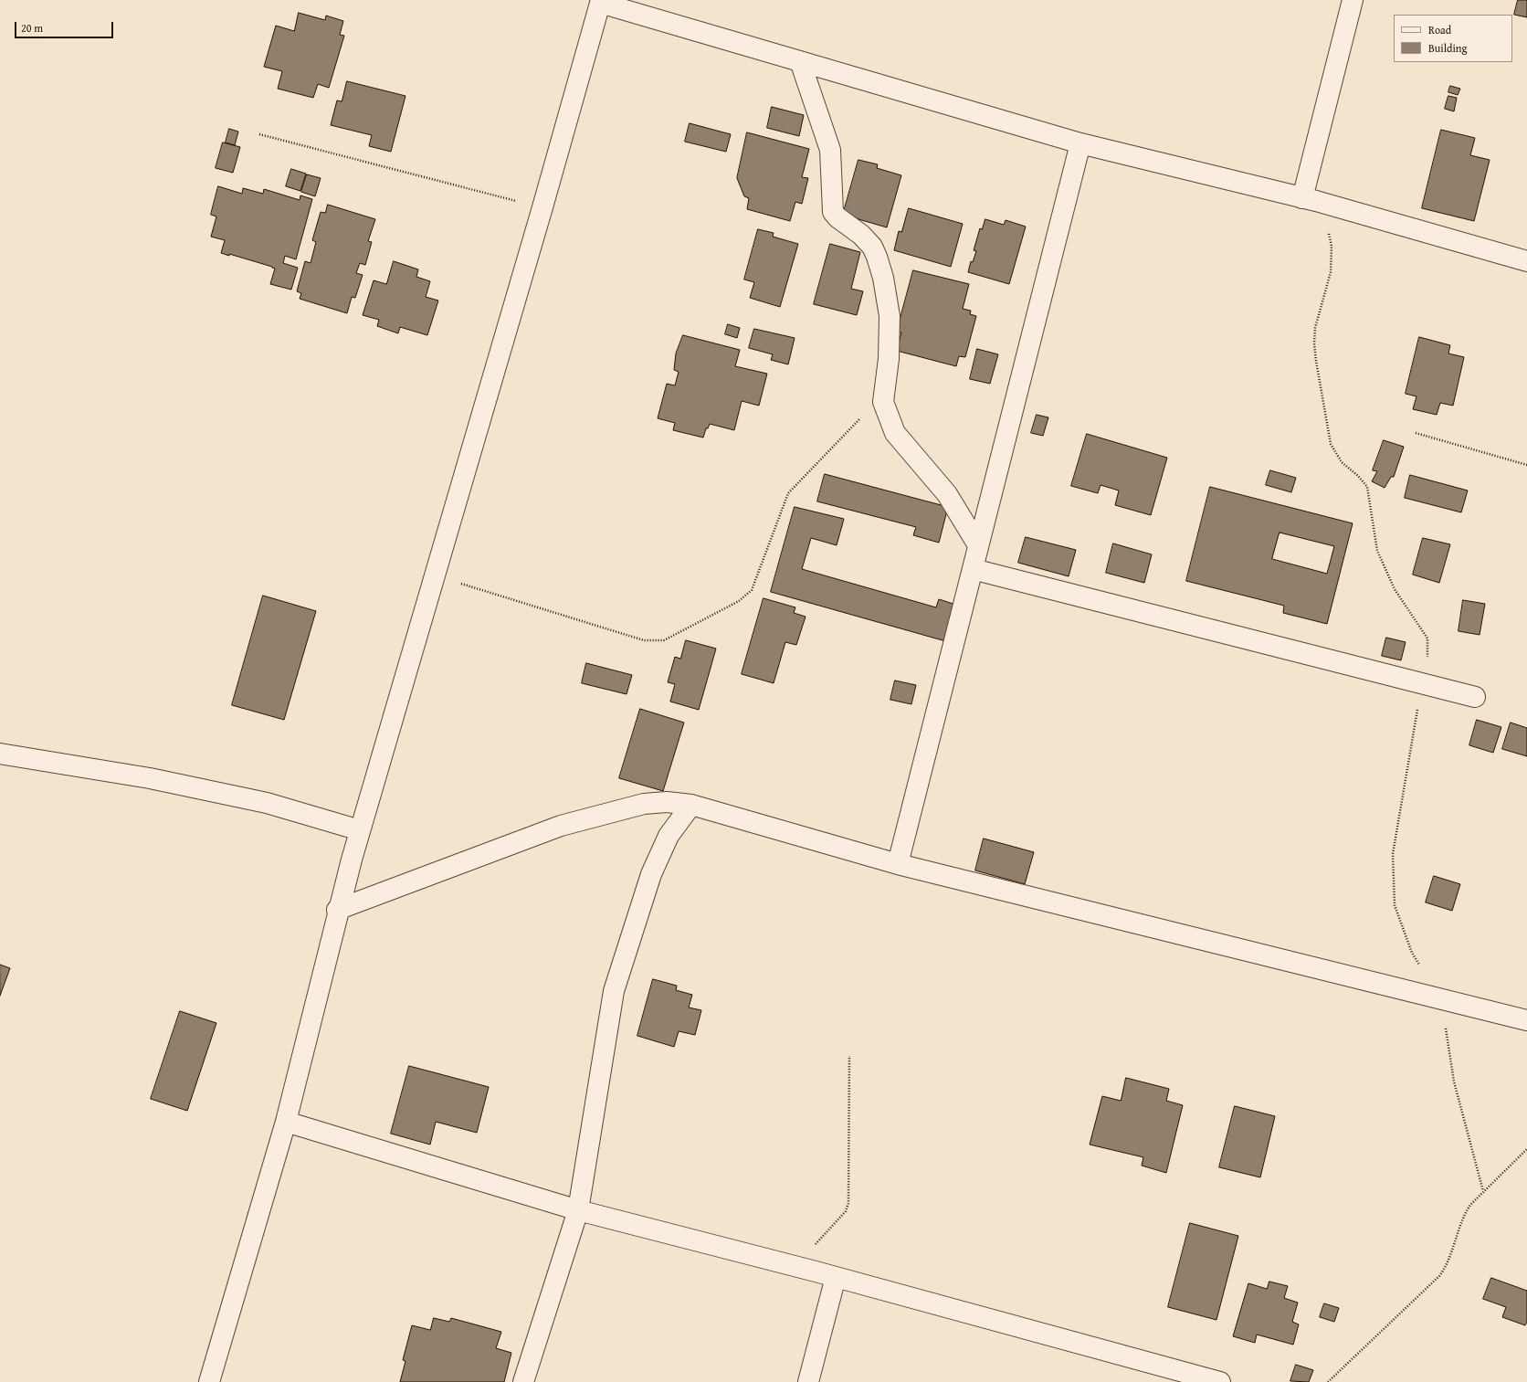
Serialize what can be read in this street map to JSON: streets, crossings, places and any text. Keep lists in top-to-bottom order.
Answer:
{
  "legend": ["Road", "Building"],
  "scale_bar": "20 m"
}
